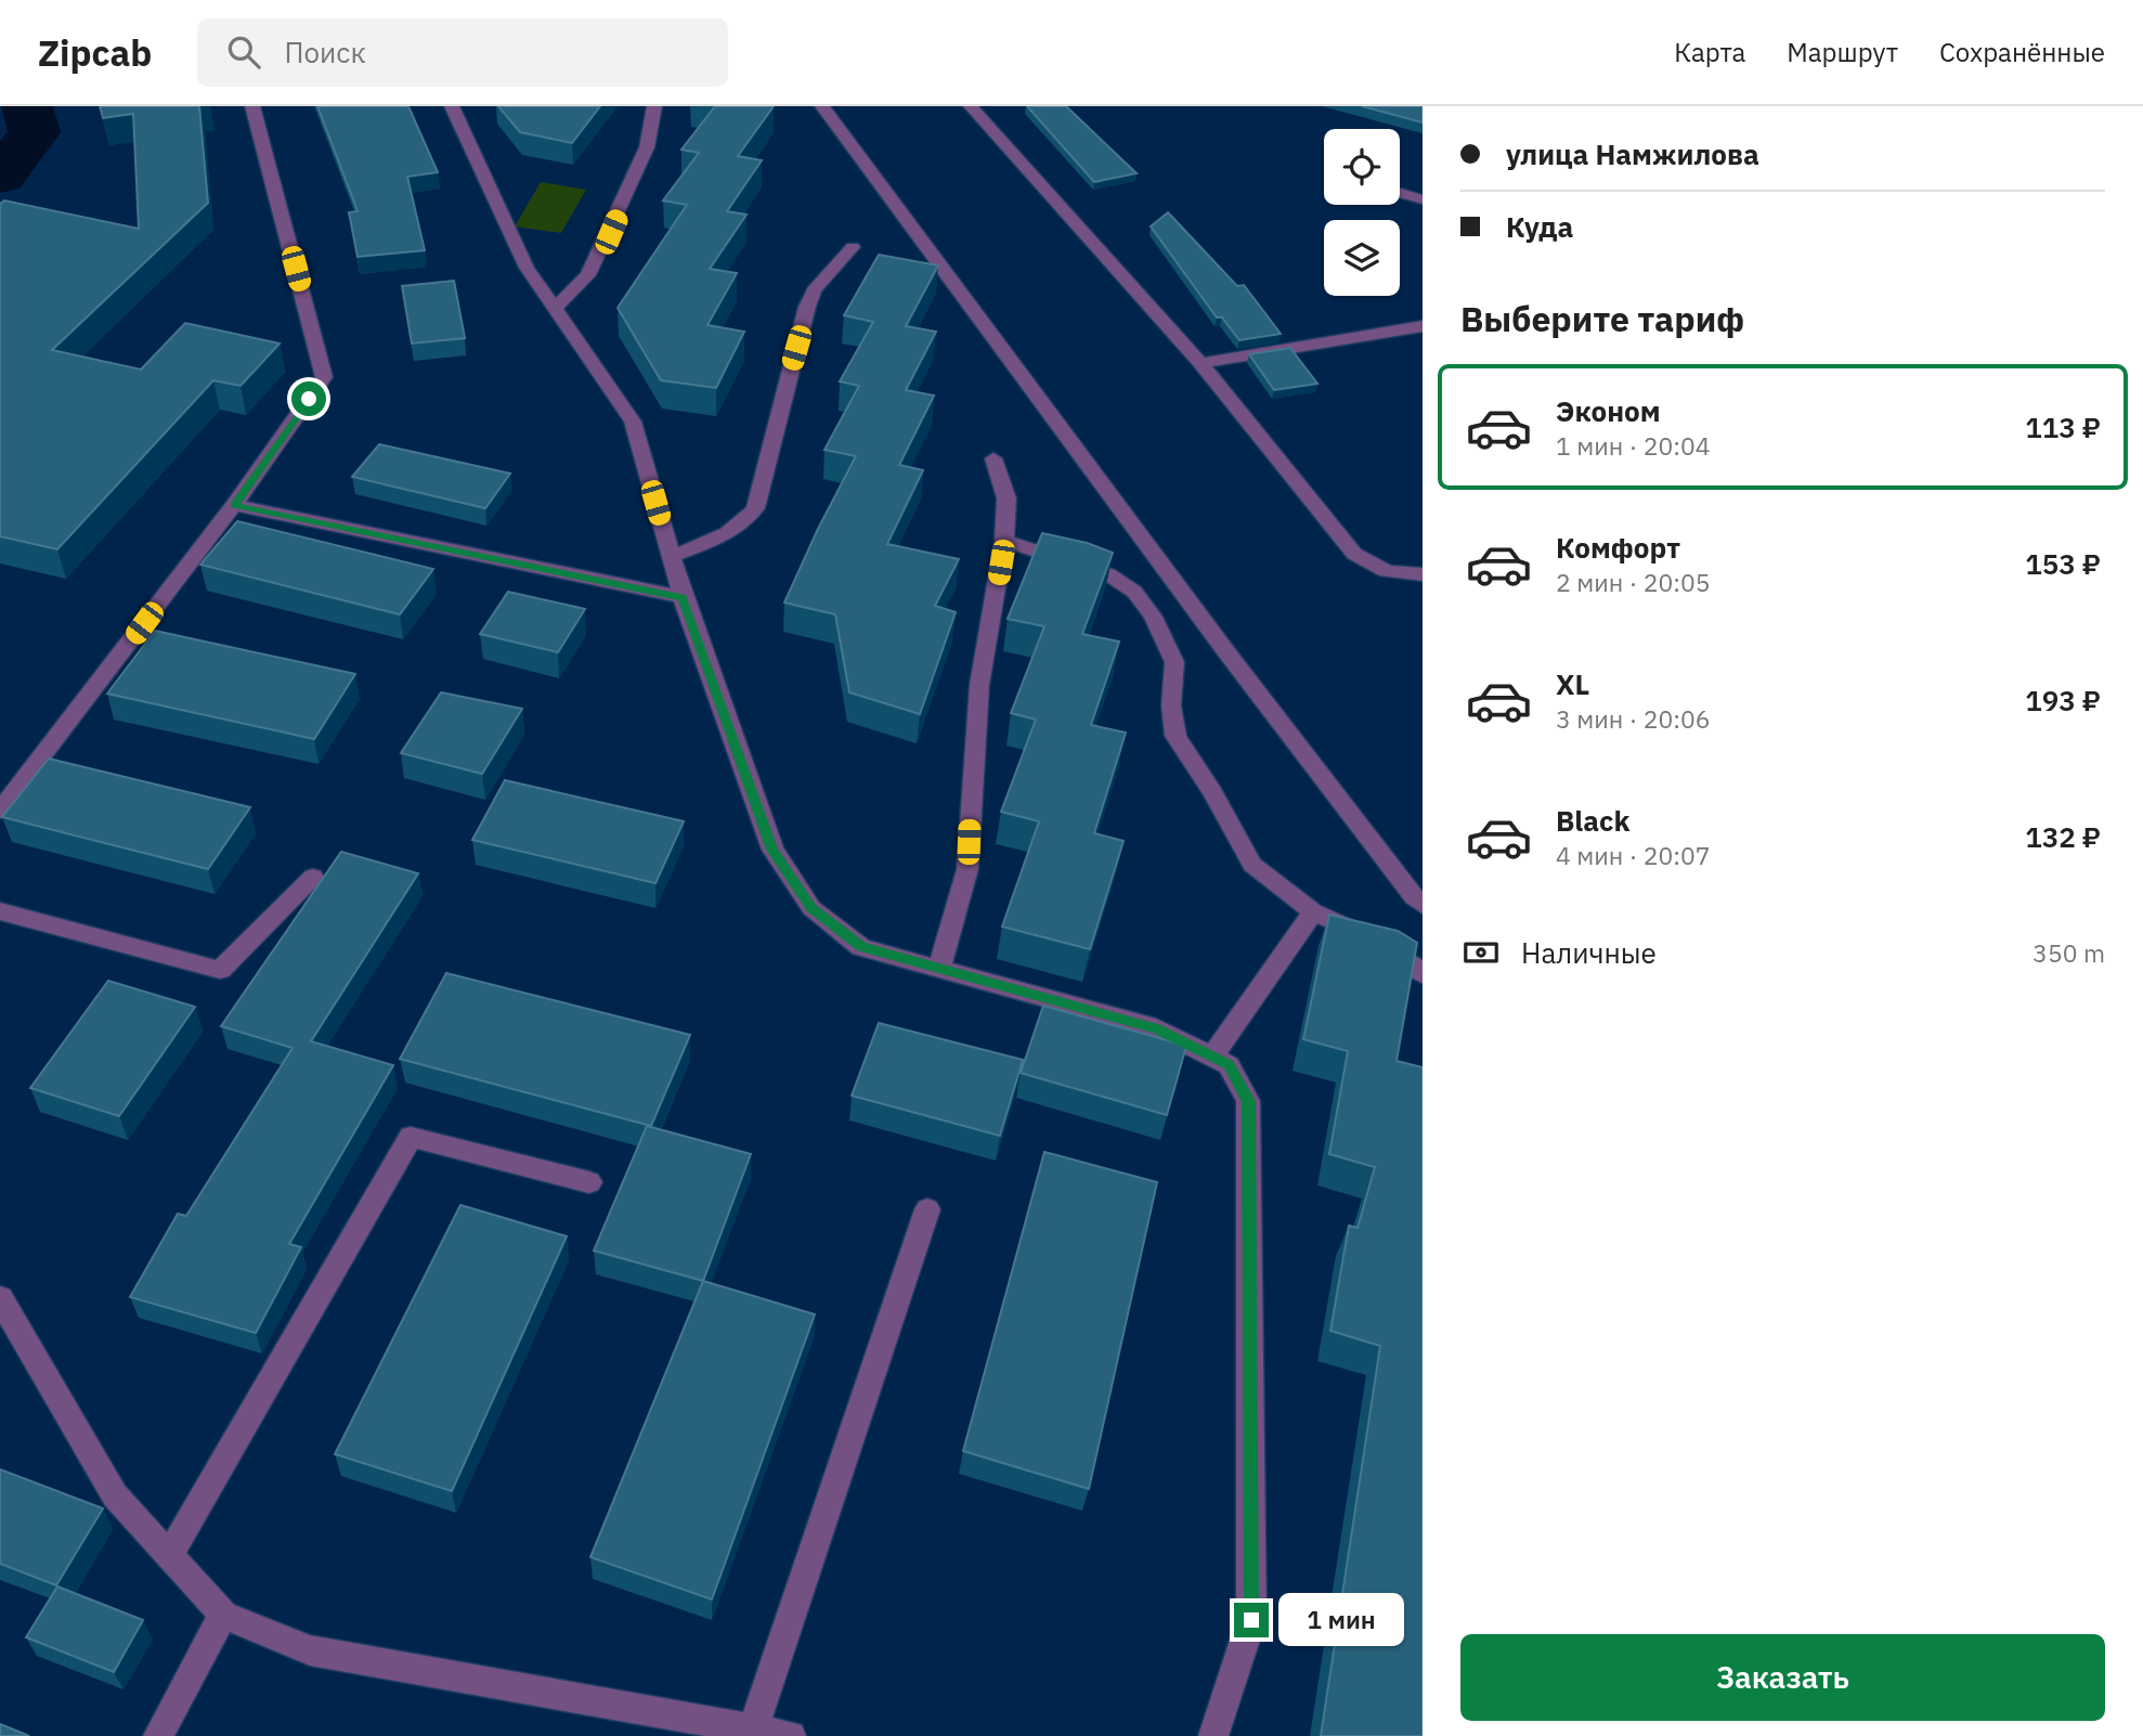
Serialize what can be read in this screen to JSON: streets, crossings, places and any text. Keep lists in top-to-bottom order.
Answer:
{
  "page": {
    "header": "Zipcab",
    "search": "Поиск",
    "nav": ["Карта", "Маршрут", "Сохранённые"],
    "banner": ["улица Намжилова", "Куда"],
    "heading": "Выберите тариф",
    "list": [
      {
        "name": "Эконом",
        "note": "1 мин · 20:04",
        "value": "113 ₽"
      },
      {
        "name": "Комфорт",
        "note": "2 мин · 20:05",
        "value": "153 ₽"
      },
      {
        "name": "XL",
        "note": "3 мин · 20:06",
        "value": "193 ₽"
      },
      {
        "name": "Black",
        "note": "4 мин · 20:07",
        "value": "132 ₽"
      }
    ],
    "pay": ["Наличные", "350 m"],
    "bubble": "1 мин",
    "buttons": "Заказать"
  }
}
